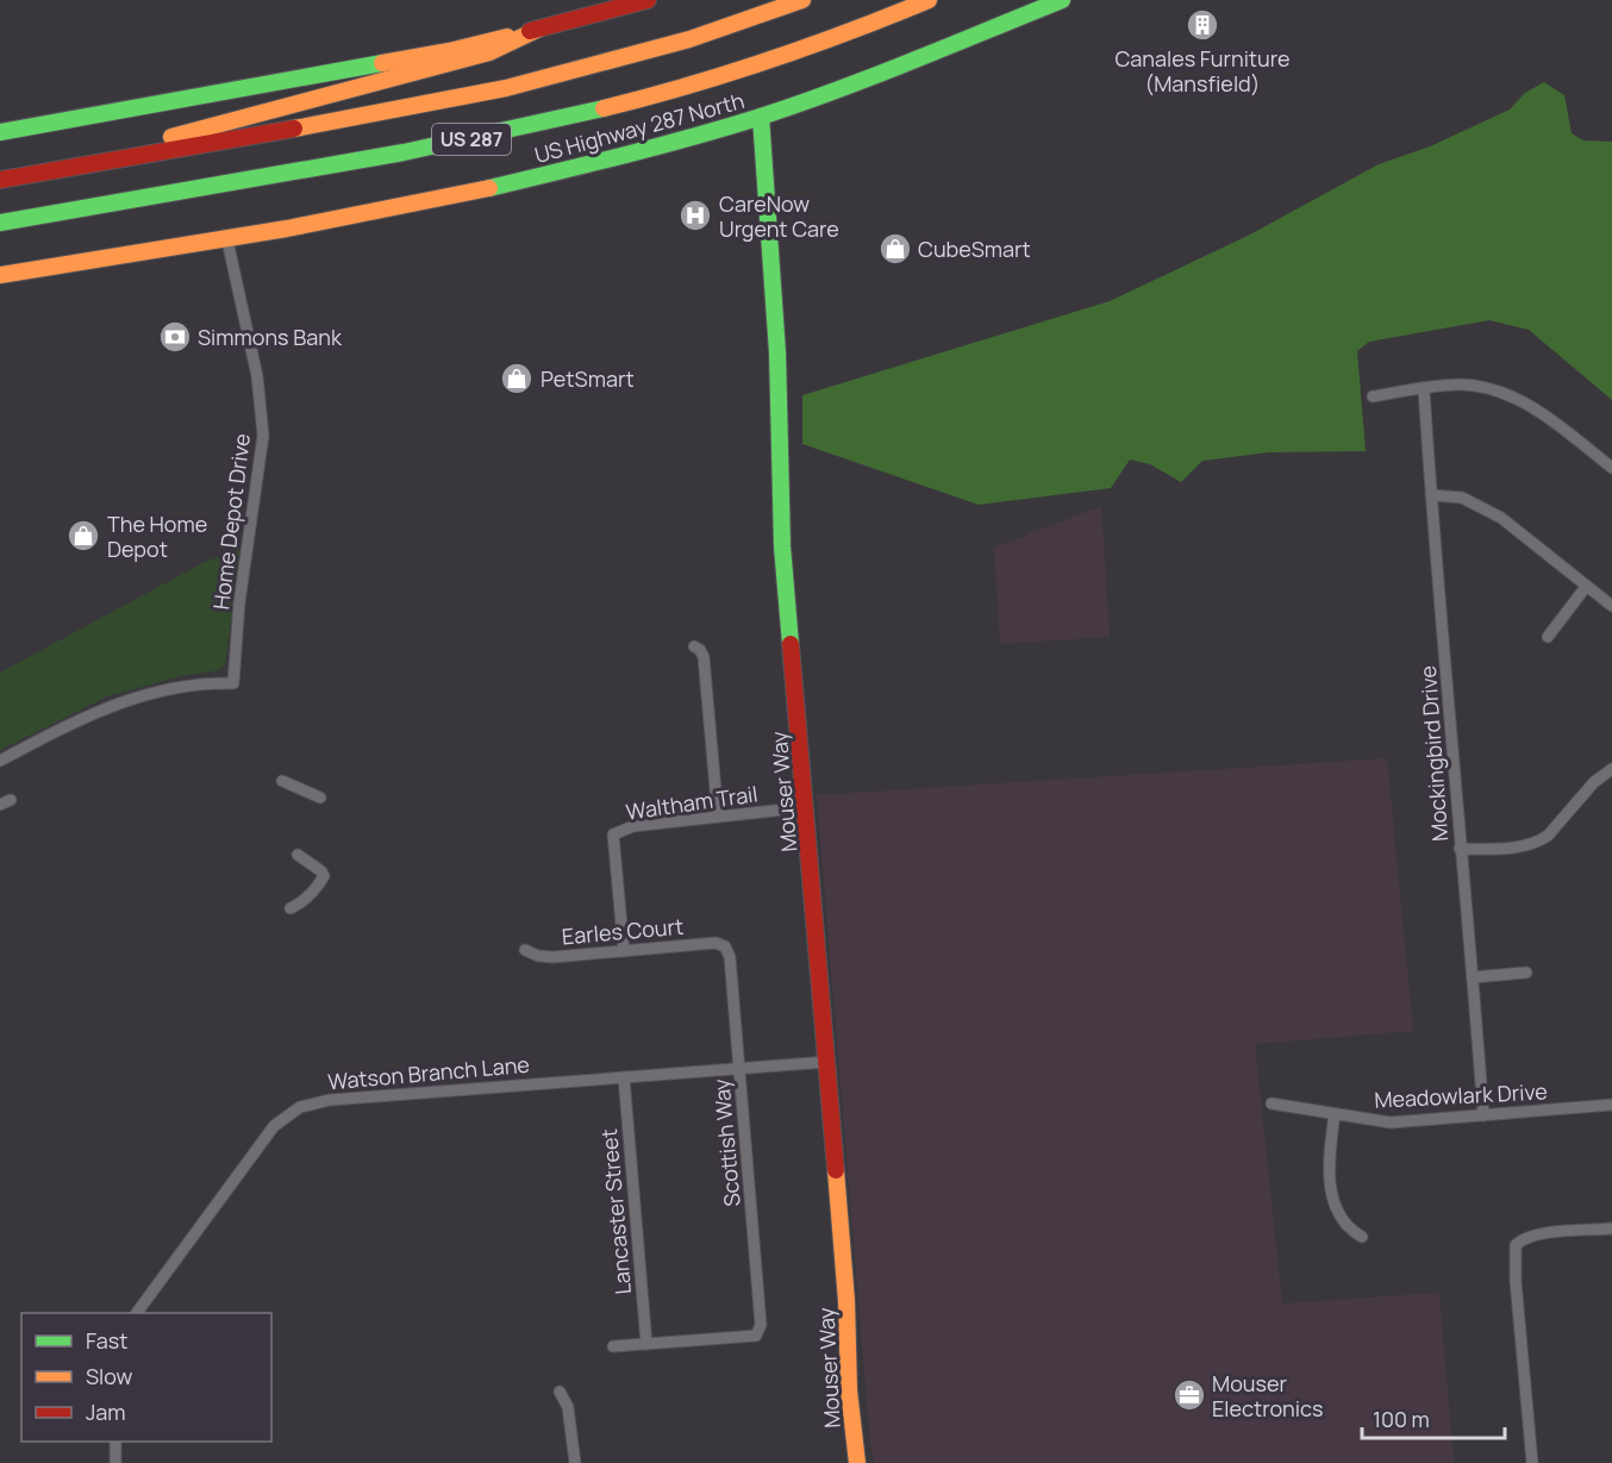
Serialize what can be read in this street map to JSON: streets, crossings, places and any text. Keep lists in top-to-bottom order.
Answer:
{
  "streets": {
    "main road": ["US Highway 287 North", "US 287", "Mouser Way"],
    "street": [
      "Home Depot Drive",
      "Mockingbird Drive",
      "Waltham Trail",
      "Earles Court",
      "Watson Branch Lane",
      "Meadowlark Drive",
      "Scottish Way",
      "Lancaster Street"
    ]
  },
  "crossings": [
    ["US Highway 287 North", "Home Depot Drive"],
    ["US Highway 287 North", "Mouser Way"],
    ["Mockingbird Drive", "Meadowlark Drive"],
    ["Mouser Way", "Waltham Trail"],
    ["Mouser Way", "Watson Branch Lane"],
    ["Waltham Trail", "Earles Court"],
    ["Earles Court", "Scottish Way"],
    ["Watson Branch Lane", "Scottish Way"],
    ["Watson Branch Lane", "Lancaster Street"],
    ["Scottish Way", "Lancaster Street"]
  ],
  "places": {
    "building": ["Canales Furniture (Mansfield)"],
    "hospital": ["CareNow Urgent Care"],
    "shop": ["CubeSmart", "PetSmart", "The Home Depot"],
    "bank": ["Simmons Bank"],
    "office": ["Mouser Electronics"]
  },
  "legend": ["Fast", "Slow", "Jam"],
  "scale_bar": "100 m"
}
